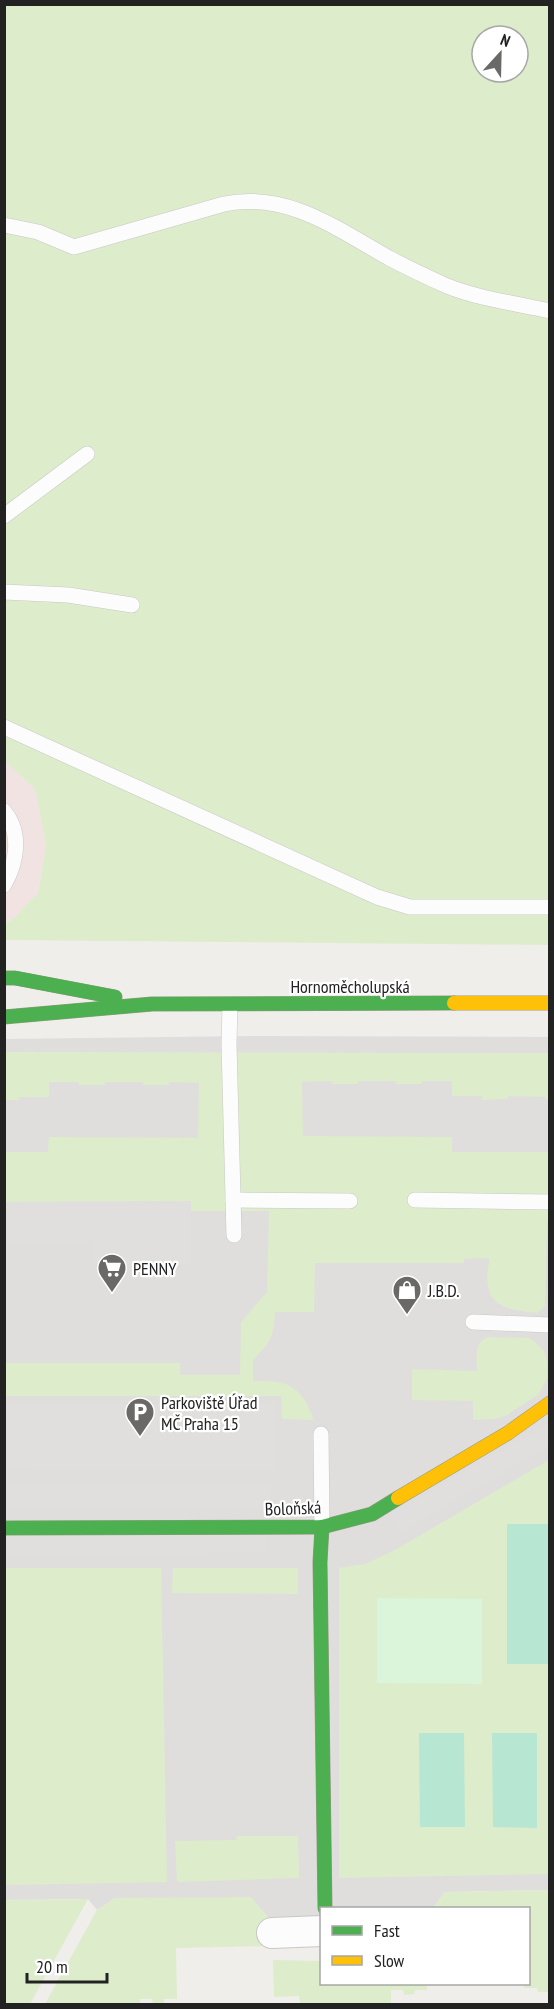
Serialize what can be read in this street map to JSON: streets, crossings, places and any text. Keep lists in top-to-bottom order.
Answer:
{
  "streets": {
    "street": ["Hornoměcholupská", "Boloňská"]
  },
  "places": {
    "supermarket": ["PENNY"],
    "shop": ["J.B.D."],
    "parking": ["Parkoviště Úřad MČ Praha 15"]
  },
  "legend": ["Fast", "Slow"],
  "scale_bar": "20 m",
  "north": "top"
}
